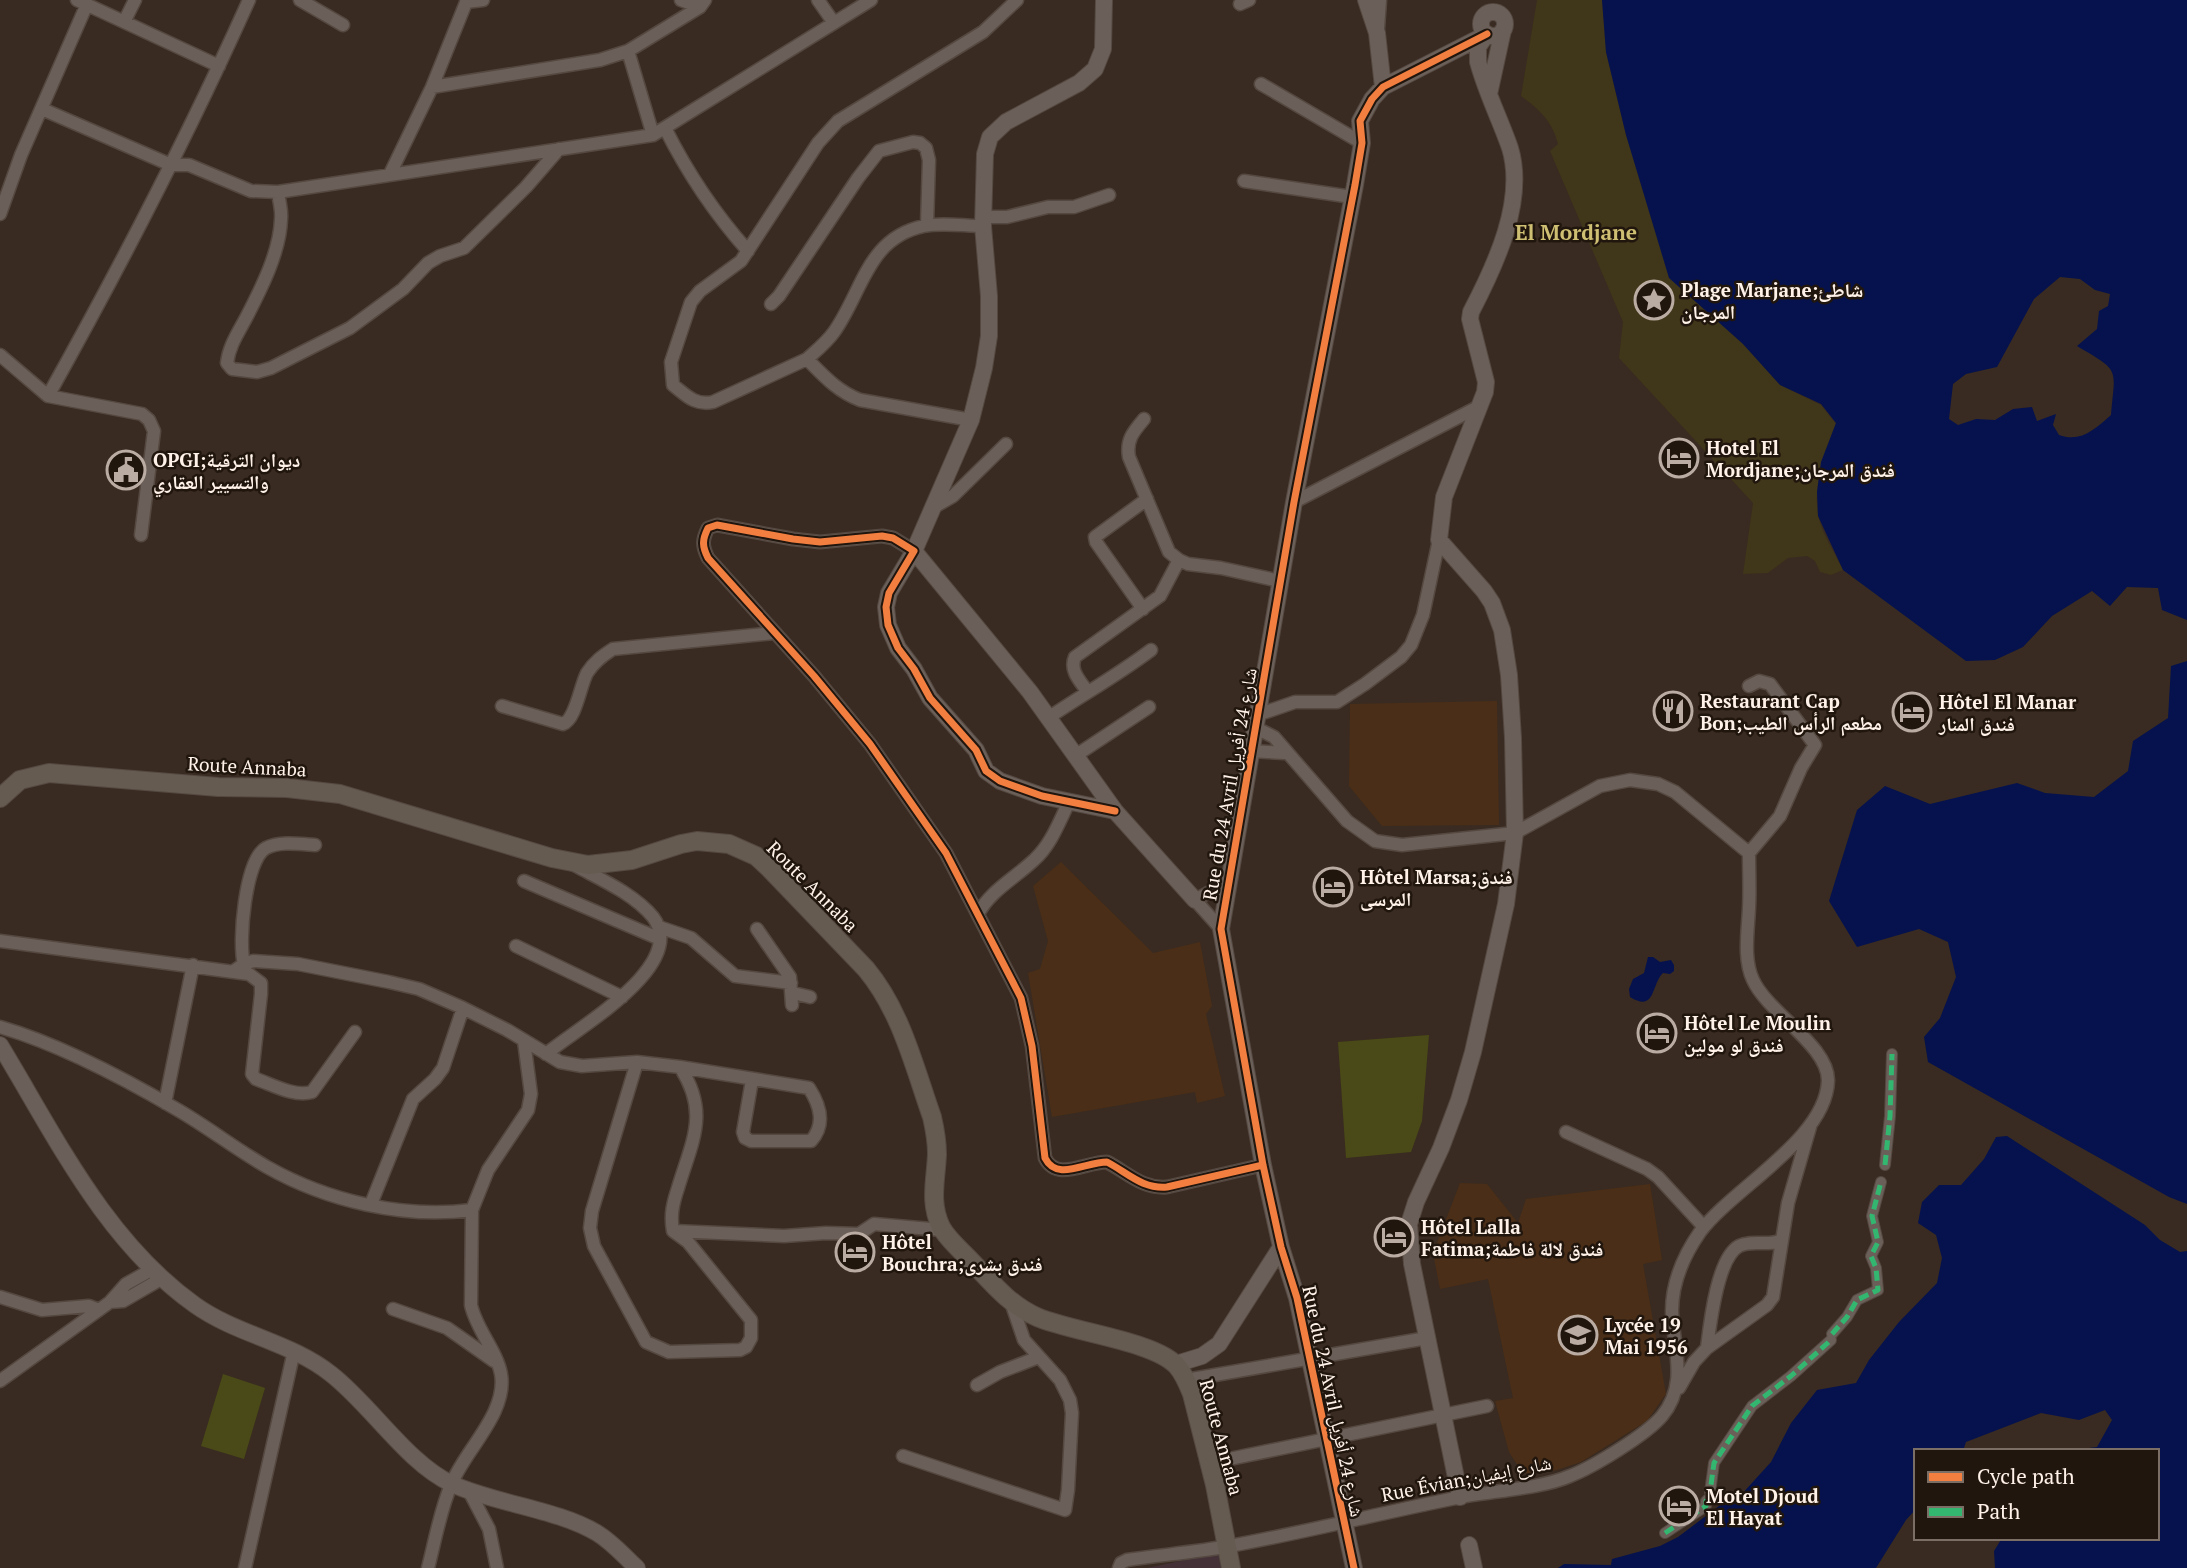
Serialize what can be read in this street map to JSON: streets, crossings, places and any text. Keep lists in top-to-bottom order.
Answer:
{
  "streets": {
    "main road": ["Route Annaba"],
    "street": ["Rue du 24 Avril شارع 24 أفريل", "Rue Évian;شارع إيفيان"]
  },
  "crossings": [
    ["Route Annaba", "Rue Évian;شارع إيفيان"],
    ["Rue du 24 Avril شارع 24 أفريل", "Rue Évian;شارع إيفيان"]
  ],
  "districts": ["El Mordjane"],
  "places": {
    "place": ["Plage Marjane;شاطئ المرجان"],
    "hotel": [
      "Hotel El Mordjane;فندق المرجان",
      "Hôtel El Manar فندق المنار",
      "Hôtel Marsa;فندق المرسى",
      "Hôtel Le Moulin فندق لو مولين",
      "Hôtel Lalla Fatima;فندق لالة فاطمة",
      "Hôtel Bouchra;فندق بشرى",
      "Motel Djoud El Hayat"
    ],
    "public building": ["OPGI;ديوان الترقية والتسيير العقاري"],
    "restaurant": ["Restaurant Cap Bon;مطعم الرأس الطيب"],
    "school or university": ["Lycée 19 Mai 1956"]
  },
  "legend": ["Cycle path", "Path"]
}
